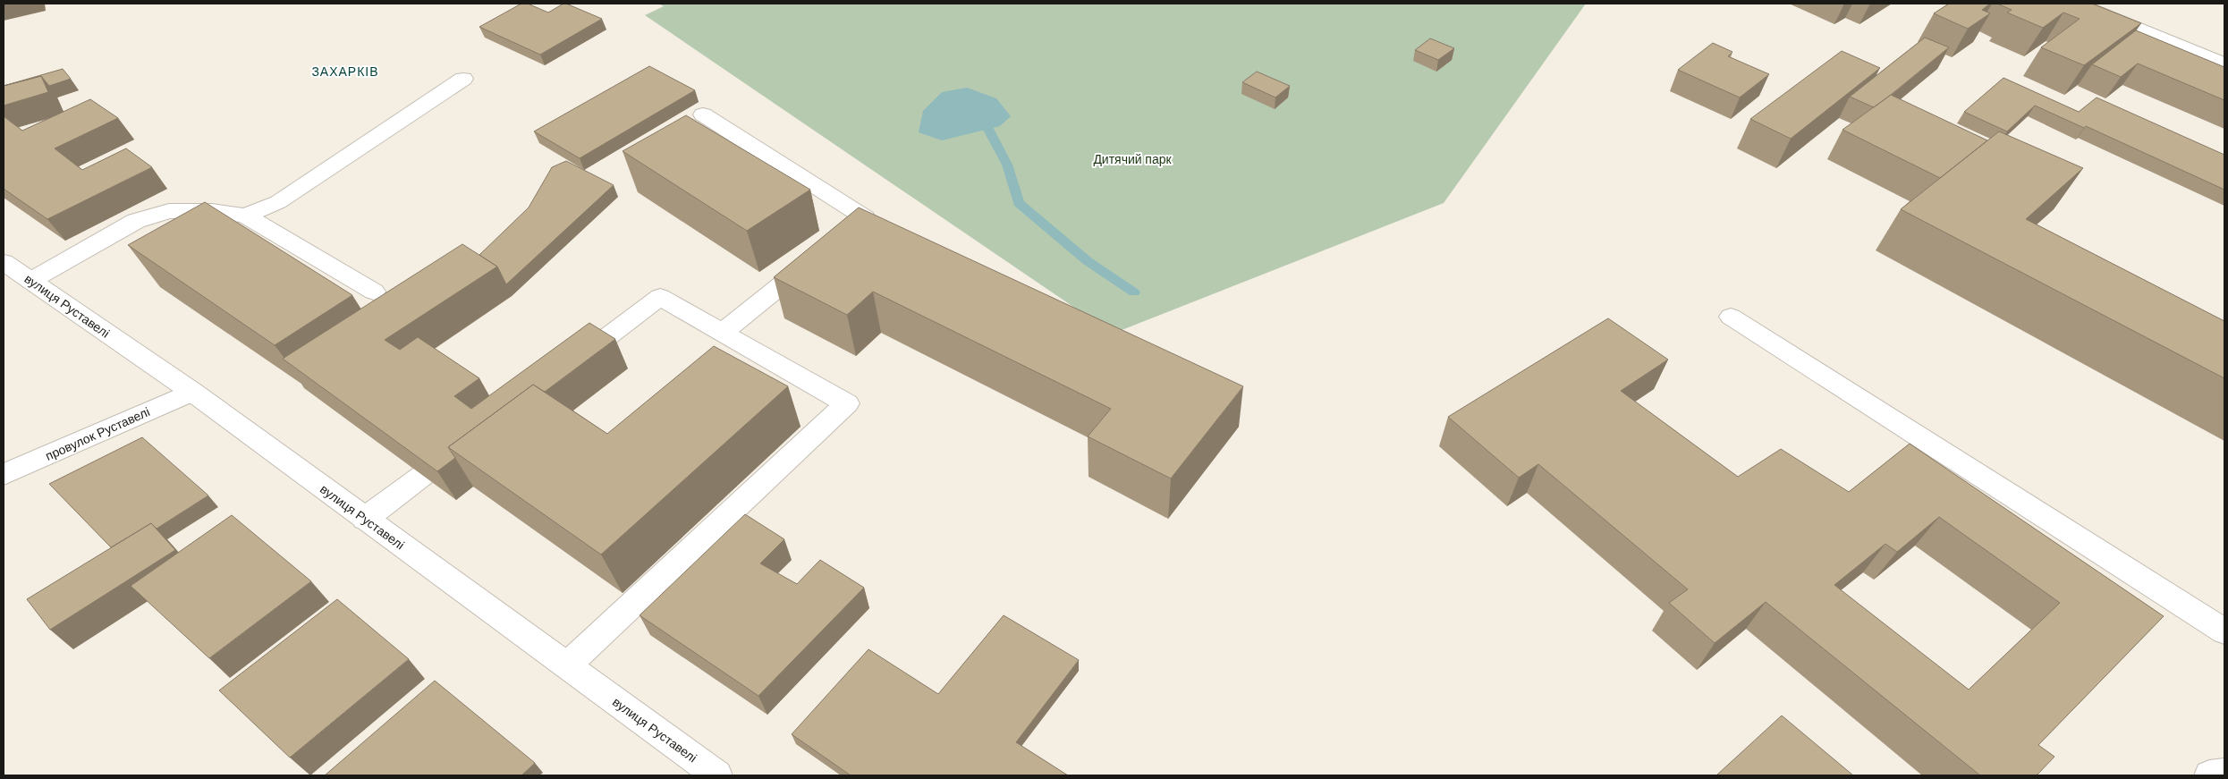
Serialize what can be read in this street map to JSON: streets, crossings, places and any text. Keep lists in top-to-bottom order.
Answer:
{
  "streets": {
    "street": ["вулиця Руставелі", "провулок Руставелі"]
  },
  "crossings": [
    ["вулиця Руставелі", "провулок Руставелі"]
  ],
  "districts": ["ЗАХАРКІВ"],
  "parks": ["Дитячий парк"]
}
